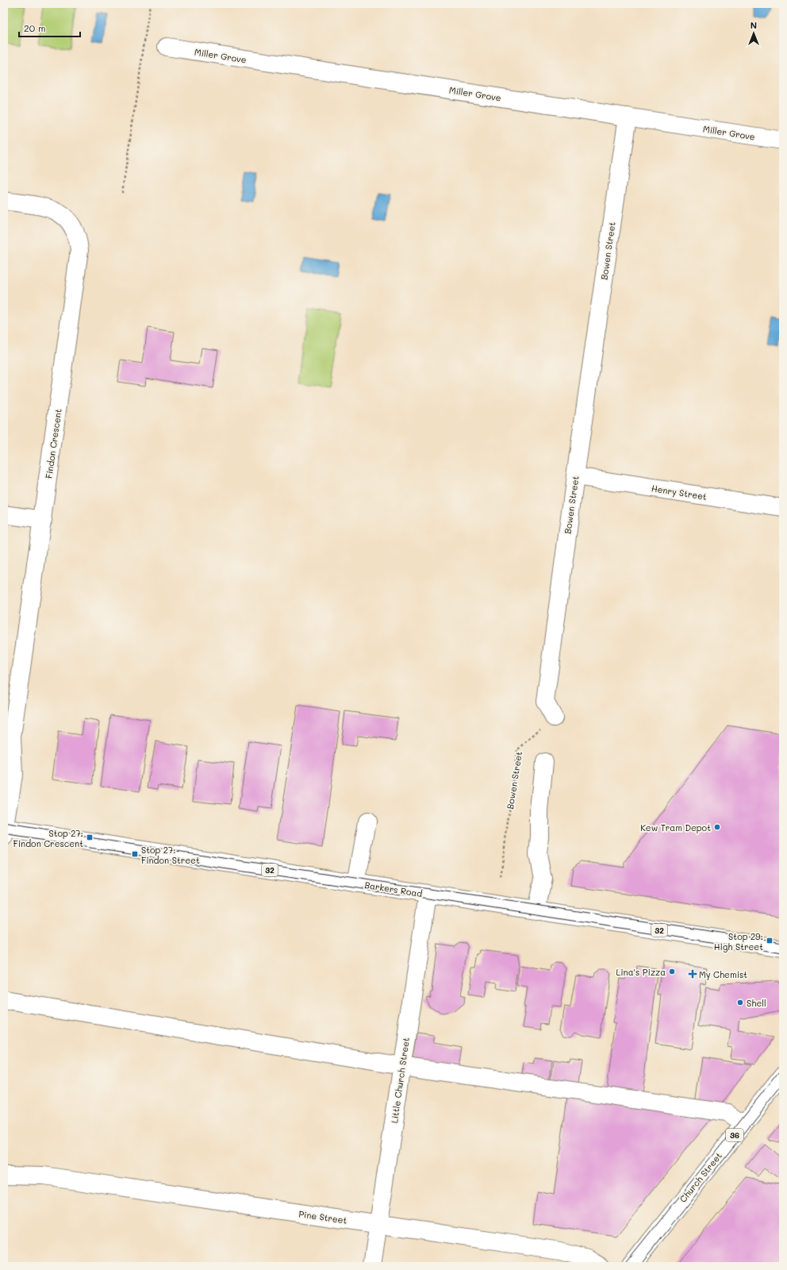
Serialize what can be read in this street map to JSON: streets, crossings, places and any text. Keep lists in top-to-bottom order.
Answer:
{
  "streets": {
    "street": [
      "Miller Grove",
      "Bowen Street",
      "Findon Crescent",
      "Henry Street",
      "32",
      "Barkers Road",
      "Little Church Street",
      "36",
      "Church Street",
      "Pine Street"
    ]
  },
  "crossings": [
    ["Miller Grove", "Bowen Street"],
    ["Bowen Street", "Henry Street"],
    ["Findon Crescent", "Barkers Road"],
    ["Barkers Road", "Little Church Street"],
    ["Little Church Street", "Pine Street"]
  ],
  "places": {
    "other": ["Kew Tram Depot", "Lina's Pizza", "Shell"],
    "transit": ["Stop 27: Findon Crescent", "Stop 27: Findon Street", "Stop 29: High Street"],
    "health": ["My Chemist"]
  },
  "scale_bar": "20 m",
  "north": "top"
}
